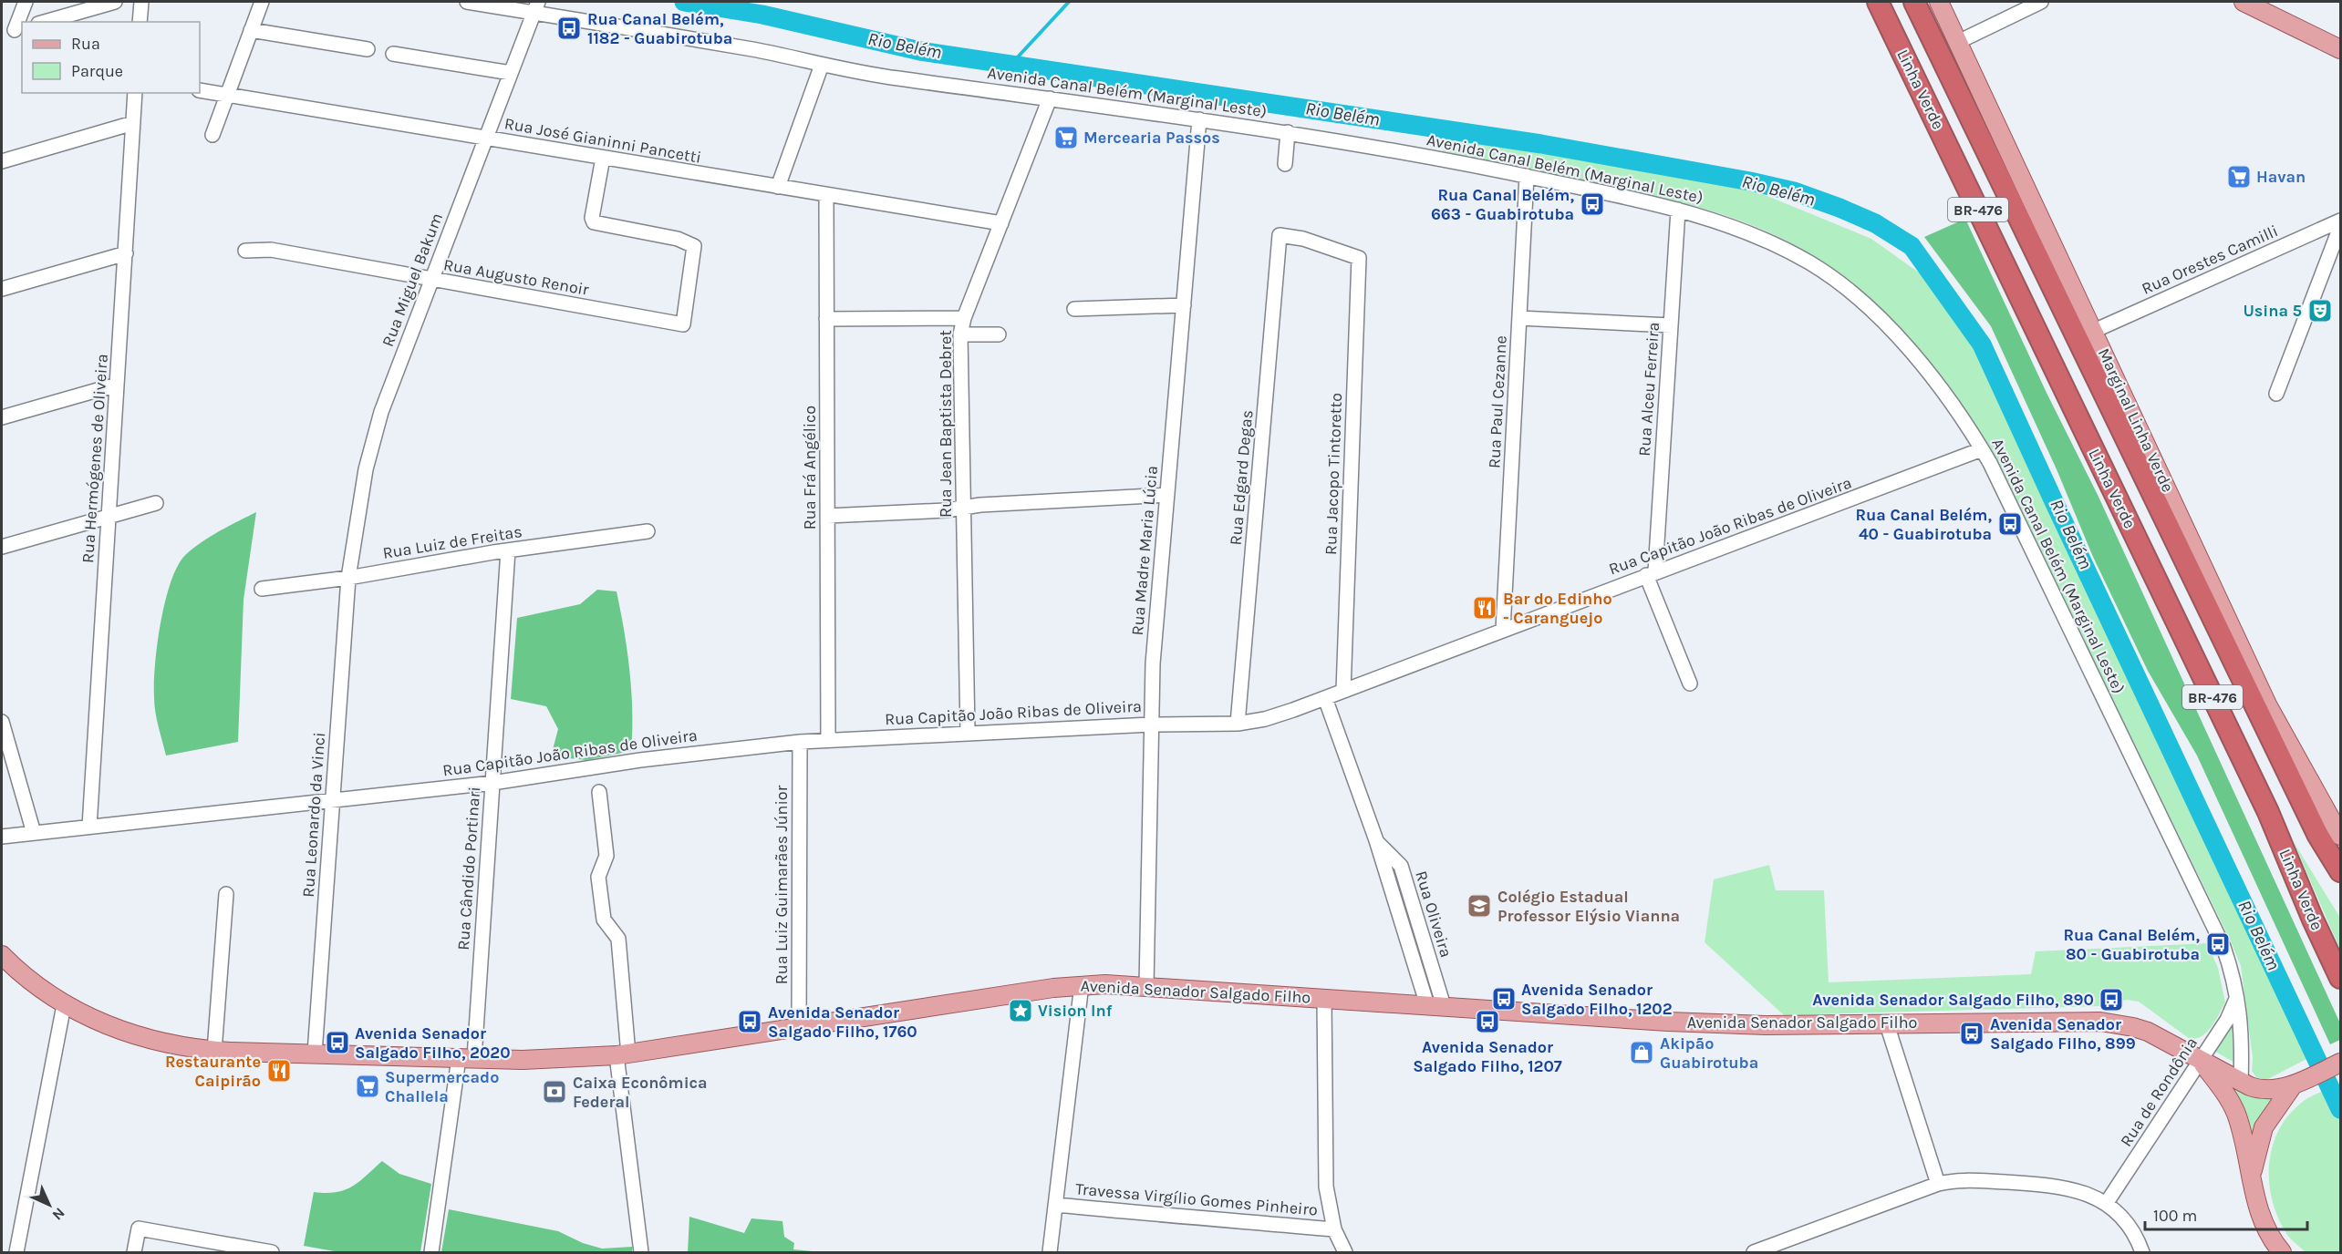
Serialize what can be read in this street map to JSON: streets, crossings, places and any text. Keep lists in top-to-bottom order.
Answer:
{
  "streets": {
    "highway": ["Linha Verde", "BR-476"],
    "main road": ["Marginal Linha Verde", "Avenida Senador Salgado Filho"],
    "street": [
      "Avenida Canal Belém (Marginal Leste)",
      "Rua José Gianinni Pancetti",
      "Rua Orestes Camilli",
      "Rua Augusto Renoir",
      "Rua Miguel Bakum",
      "Rua Alceu Ferreira",
      "Rua Paul Cezanne",
      "Rua Jean Baptista Debret",
      "Rua Hermógenes de Oliveira",
      "Rua Frá Angélico",
      "Rua Jacopo Tintoretto",
      "Rua Edgard Degas",
      "Rua Capitão João Ribas de Oliveira",
      "Rua Luiz de Freitas",
      "Rua Madre Maria Lúcia",
      "Rua Leonardo da Vinci",
      "Rua Cândido Portinari",
      "Rua Luiz Guimarães Júnior",
      "Rua Oliveira",
      "Rua de Rondônia",
      "Travessa Virgílio Gomes Pinheiro"
    ]
  },
  "crossings": [
    ["Avenida Canal Belém (Marginal Leste)", "Rua Miguel Bakum"],
    ["Avenida Canal Belém (Marginal Leste)", "Rua Alceu Ferreira"],
    ["Avenida Canal Belém (Marginal Leste)", "Rua Paul Cezanne"],
    ["Avenida Canal Belém (Marginal Leste)", "Rua Jean Baptista Debret"],
    ["Avenida Canal Belém (Marginal Leste)", "Rua Capitão João Ribas de Oliveira"],
    ["Avenida Canal Belém (Marginal Leste)", "Rua Madre Maria Lúcia"],
    ["Avenida Canal Belém (Marginal Leste)", "Rua de Rondônia"],
    ["Rua José Gianinni Pancetti", "Rua Augusto Renoir"],
    ["Rua José Gianinni Pancetti", "Rua Miguel Bakum"],
    ["Rua José Gianinni Pancetti", "Rua Jean Baptista Debret"],
    ["Rua José Gianinni Pancetti", "Rua Frá Angélico"],
    ["Rua Orestes Camilli", "Marginal Linha Verde"],
    ["Rua Augusto Renoir", "Rua Miguel Bakum"],
    ["Rua Miguel Bakum", "Rua Luiz de Freitas"],
    ["Rua Miguel Bakum", "Rua Leonardo da Vinci"],
    ["Rua Alceu Ferreira", "Rua Capitão João Ribas de Oliveira"],
    ["Rua Paul Cezanne", "Rua Capitão João Ribas de Oliveira"],
    ["Rua Jean Baptista Debret", "Rua Capitão João Ribas de Oliveira"],
    ["Rua Hermógenes de Oliveira", "Rua Capitão João Ribas de Oliveira"],
    ["Rua Frá Angélico", "Rua Capitão João Ribas de Oliveira"],
    ["Rua Jacopo Tintoretto", "Rua Edgard Degas"],
    ["Rua Jacopo Tintoretto", "Rua Capitão João Ribas de Oliveira"],
    ["Rua Edgard Degas", "Rua Capitão João Ribas de Oliveira"],
    ["Rua Capitão João Ribas de Oliveira", "Rua Madre Maria Lúcia"],
    ["Rua Capitão João Ribas de Oliveira", "Rua Leonardo da Vinci"],
    ["Rua Capitão João Ribas de Oliveira", "Rua Cândido Portinari"],
    ["Rua Capitão João Ribas de Oliveira", "Rua Luiz Guimarães Júnior"],
    ["Rua Capitão João Ribas de Oliveira", "Rua Oliveira"],
    ["Rua Luiz de Freitas", "Rua Leonardo da Vinci"],
    ["Rua Luiz de Freitas", "Rua Cândido Portinari"],
    ["Rua Madre Maria Lúcia", "Avenida Senador Salgado Filho"],
    ["Rua Leonardo da Vinci", "Avenida Senador Salgado Filho"],
    ["Rua Cândido Portinari", "Avenida Senador Salgado Filho"],
    ["Rua Luiz Guimarães Júnior", "Avenida Senador Salgado Filho"],
    ["Rua Oliveira", "Avenida Senador Salgado Filho"],
    ["Avenida Senador Salgado Filho", "Rua de Rondônia"]
  ],
  "water": ["Rio Belém"],
  "places": {
    "bus stop": [
      "Rua Canal Belém, 1182 - Guabirotuba",
      "Rua Canal Belém, 663 - Guabirotuba",
      "Rua Canal Belém, 40 - Guabirotuba",
      "Rua Canal Belém, 80 - Guabirotuba",
      "Avenida Senador Salgado Filho, 1202",
      "Avenida Senador Salgado Filho, 890",
      "Avenida Senador Salgado Filho, 1760",
      "Avenida Senador Salgado Filho, 1207",
      "Avenida Senador Salgado Filho, 899",
      "Avenida Senador Salgado Filho, 2020"
    ],
    "supermarket": ["Mercearia Passos", "Havan", "Supermercado Challela"],
    "theatre": ["Usina 5"],
    "restaurant": ["Bar do Edinho - Caranguejo", "Restaurante Caipirão"],
    "school or university": ["Colégio Estadual Professor Elýsio Vianna"],
    "place": ["Vision Inf"],
    "shop": ["Akipão Guabirotuba"],
    "bank": ["Caixa Econômica Federal"]
  },
  "legend": ["Rua", "Parque"],
  "scale_bar": "100 m",
  "north": "bottom right"
}
